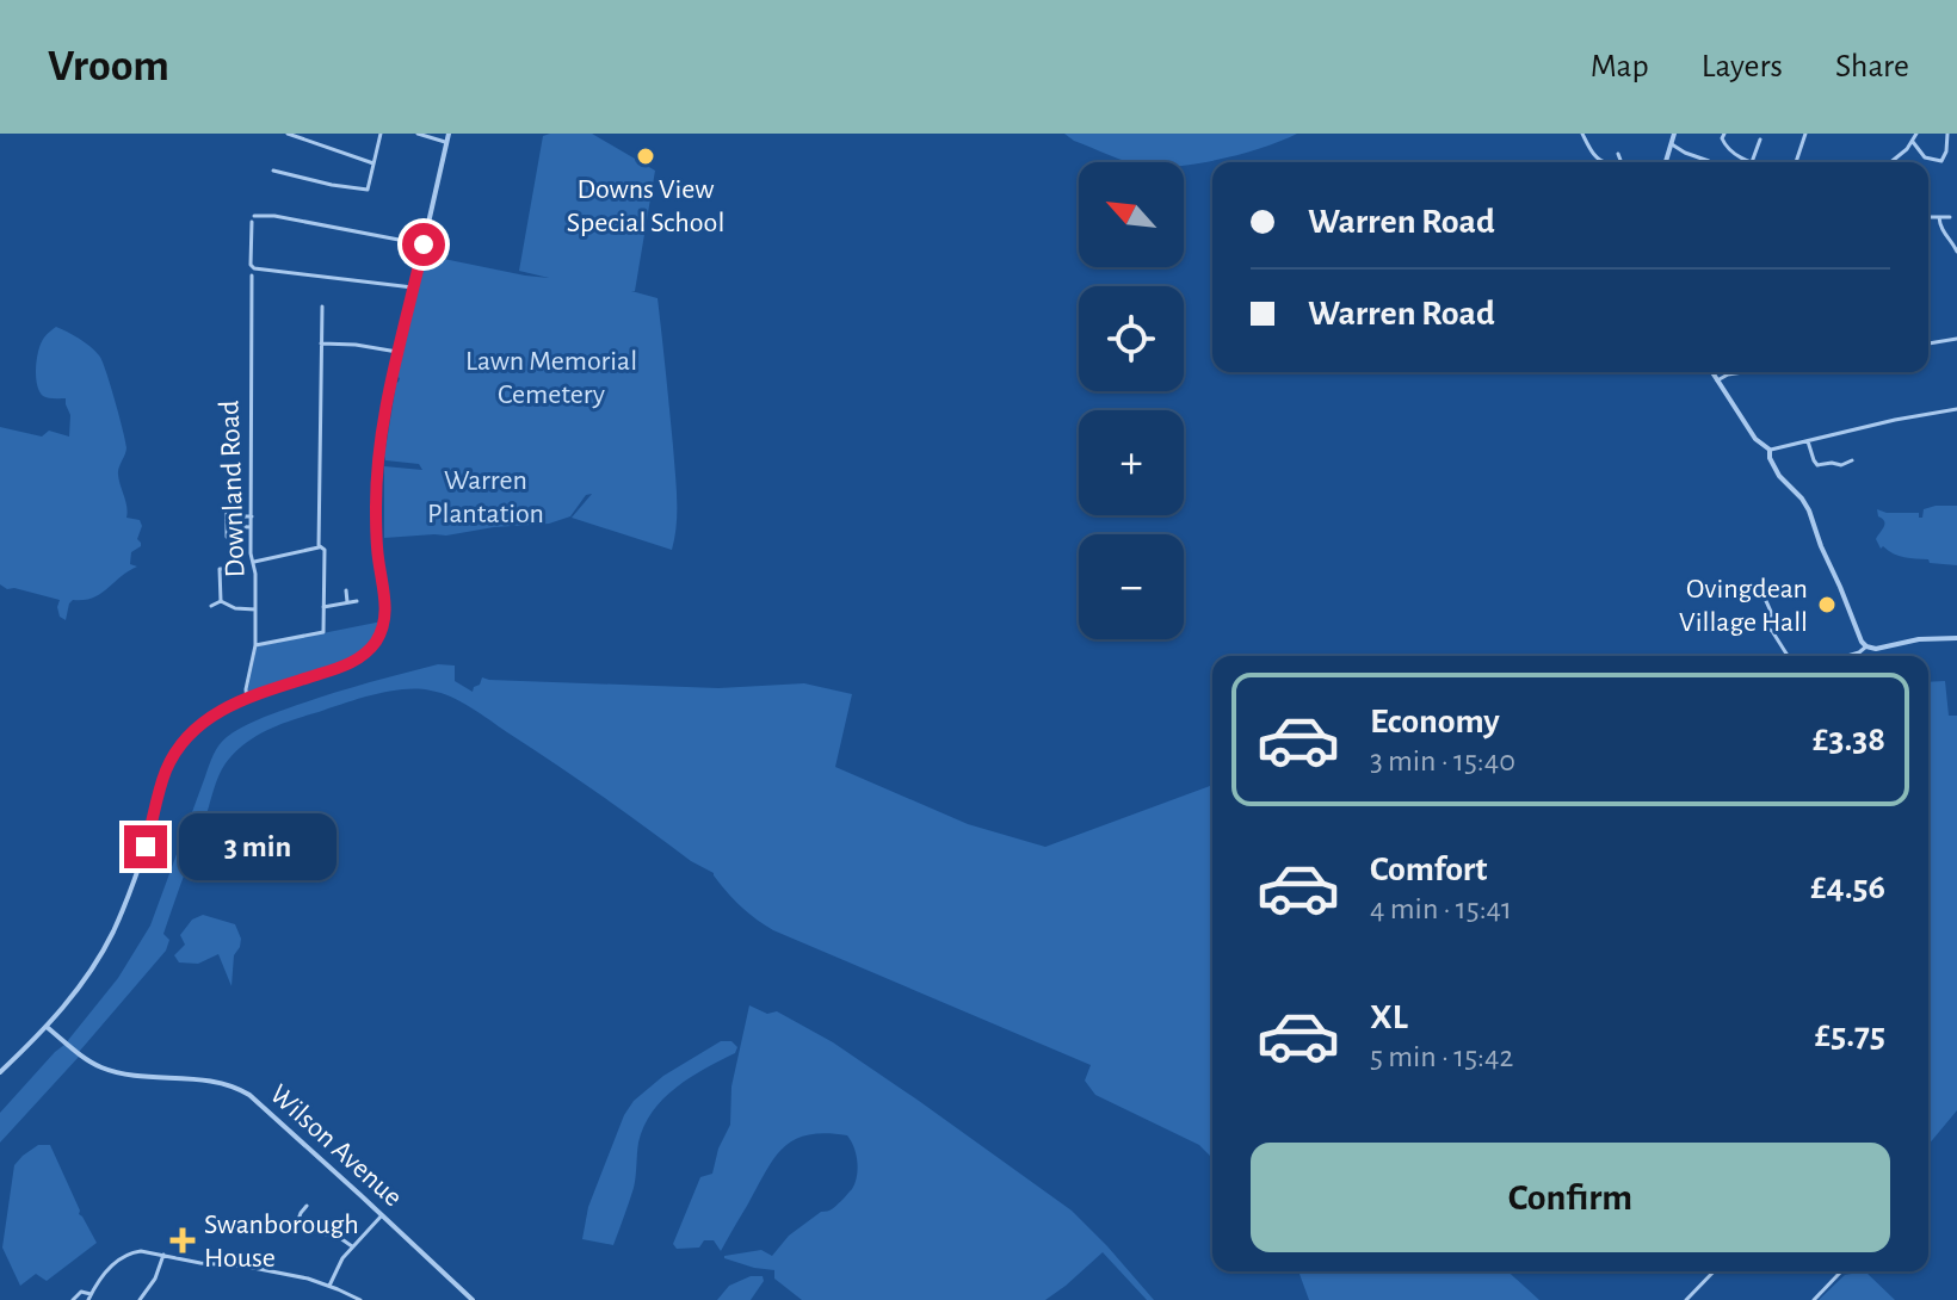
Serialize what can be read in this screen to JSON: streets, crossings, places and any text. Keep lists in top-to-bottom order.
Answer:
{
  "streets": {
    "street": ["Downland Road", "Wilson Avenue"]
  },
  "parks": ["Lawn Memorial Cemetery", "Warren Plantation"],
  "places": {
    "other": ["Downs View Special School", "Ovingdean Village Hall"],
    "health": ["Swanborough House"]
  },
  "north": "top left",
  "page": {
    "header": "Vroom",
    "nav": ["Map", "Layers", "Share"],
    "map_buttons": ["+", "−"],
    "banner": ["Warren Road", "Warren Road"],
    "list": [
      {
        "name": "Economy",
        "note": "3 min · 15:40",
        "value": "£3.38"
      },
      {
        "name": "Comfort",
        "note": "4 min · 15:41",
        "value": "£4.56"
      },
      {
        "name": "XL",
        "note": "5 min · 15:42",
        "value": "£5.75"
      }
    ],
    "bubble": "3 min",
    "buttons": "Confirm"
  }
}
